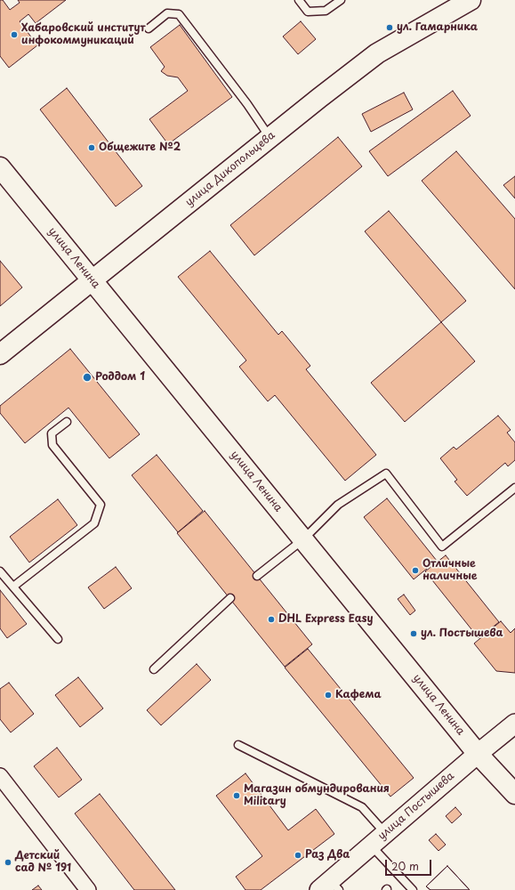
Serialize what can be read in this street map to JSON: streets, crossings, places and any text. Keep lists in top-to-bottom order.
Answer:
{
  "streets": {
    "main road": ["улица Дикопольцева", "улица Ленина"],
    "street": ["улица Постышева"]
  },
  "crossings": [
    ["улица Дикопольцева", "улица Ленина"],
    ["улица Ленина", "улица Постышева"]
  ],
  "places": [
    "ул. Гамарника",
    "Хабаровский институт инфокоммуникаций",
    "Общежите №2",
    "Роддом 1",
    "Отличные наличные",
    "DHL Express Easy",
    "ул. Постышева",
    "Кафема",
    "Магазин обмундирования Military",
    "Раз Два",
    "Детский сад № 191"
  ],
  "scale_bar": "20 m"
}
